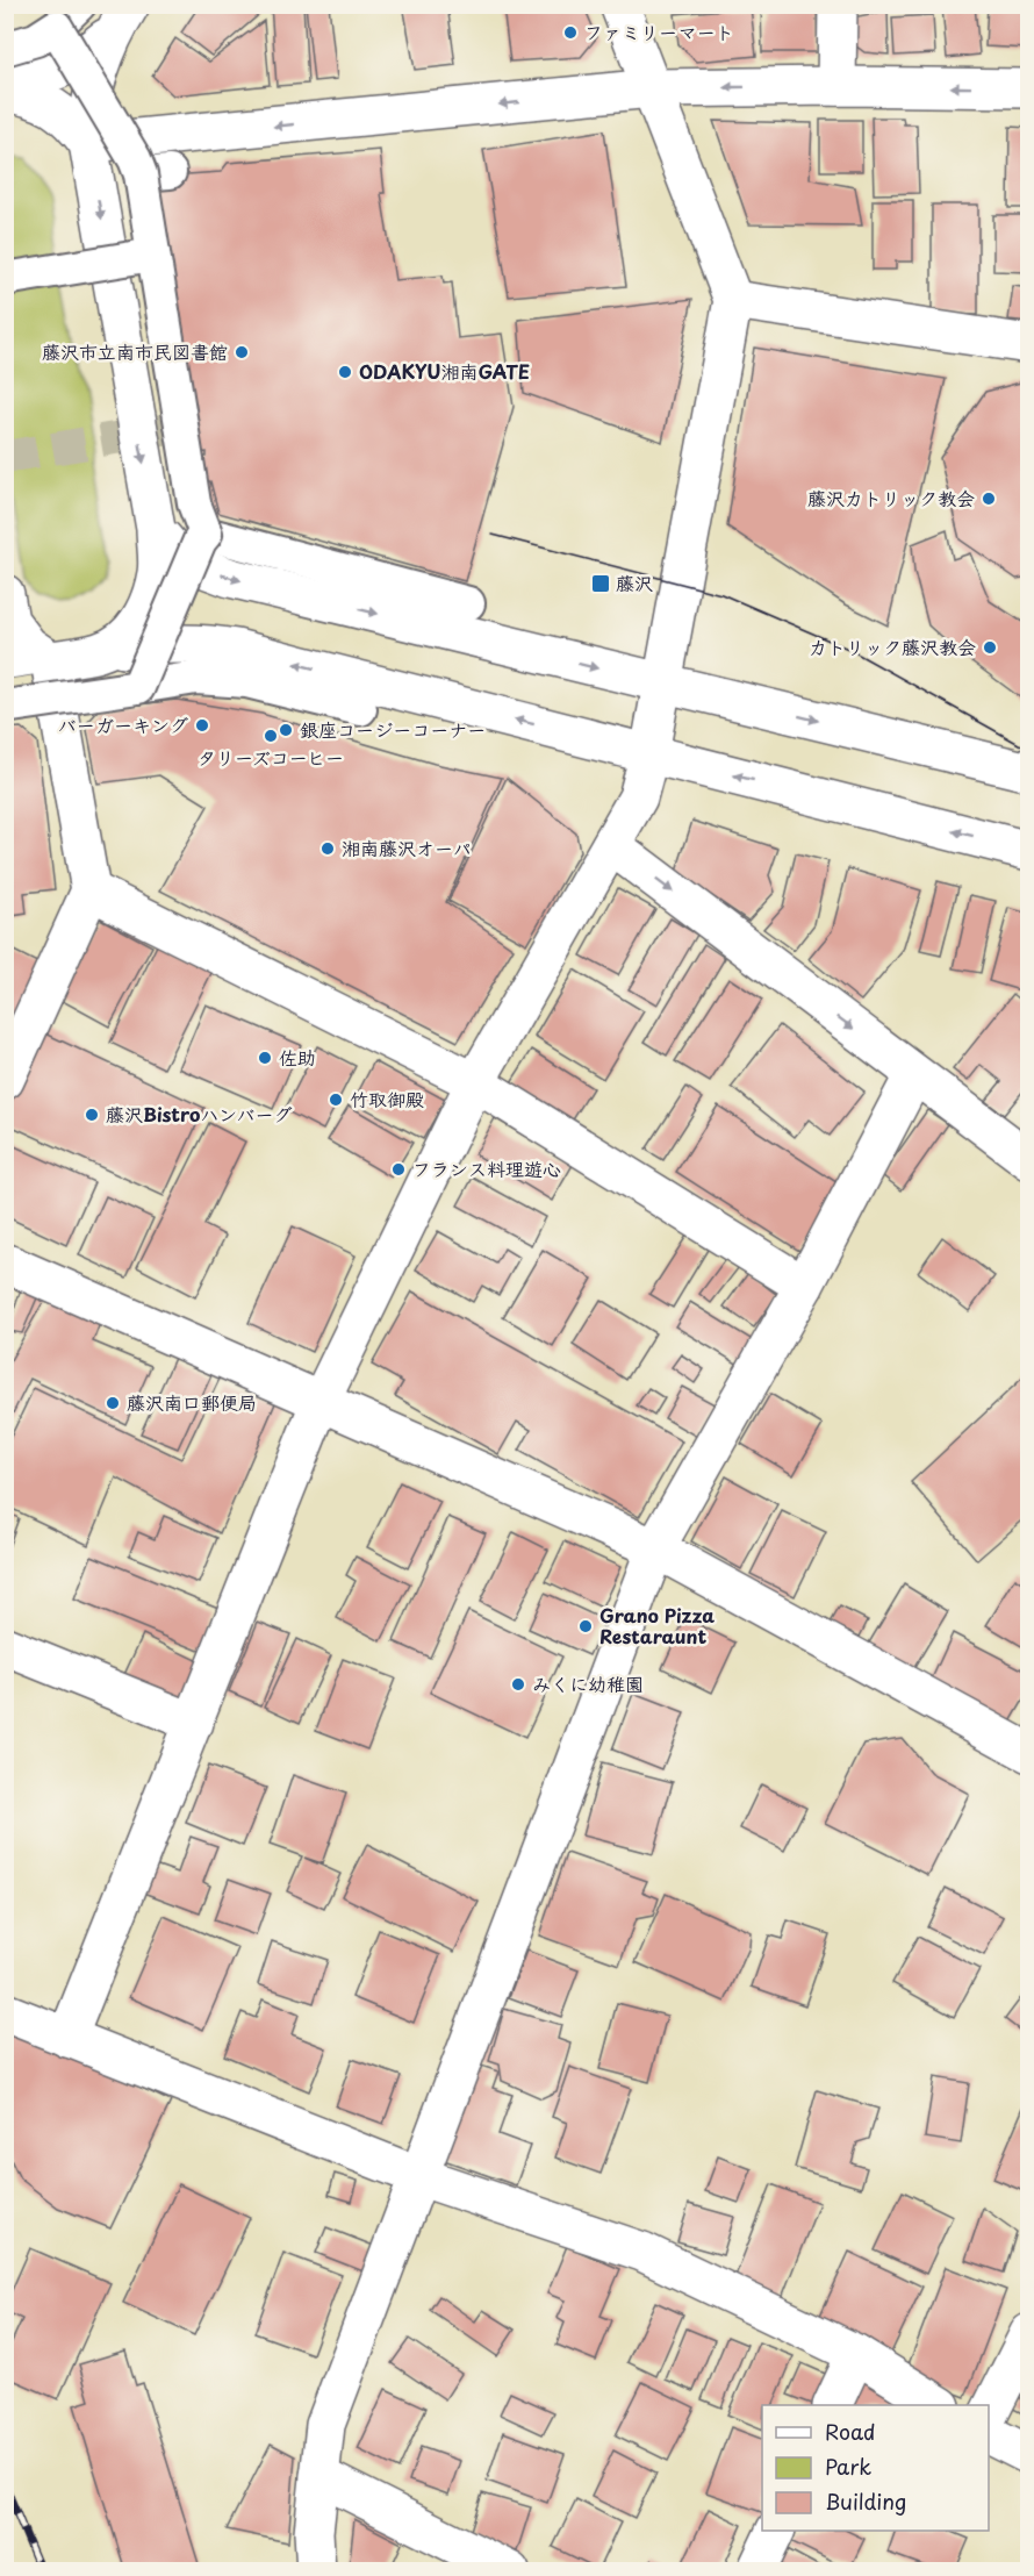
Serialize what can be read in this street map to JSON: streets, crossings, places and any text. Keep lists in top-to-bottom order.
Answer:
{
  "places": {
    "other": [
      "ファミリーマート",
      "藤沢市立南市民図書館",
      "ODAKYU湘南GATE",
      "藤沢カトリック教会",
      "カトリック藤沢教会",
      "バーガーキング",
      "銀座コージーコーナー",
      "タリーズコーヒー",
      "湘南藤沢オーパ",
      "佐助",
      "竹取御殿",
      "藤沢Bistroハンバーグ",
      "フランス料理遊心",
      "藤沢南口郵便局",
      "Grano Pizza Restaraunt",
      "みくに幼稚園"
    ],
    "transit": ["藤沢"]
  },
  "legend": ["Road", "Park", "Building"]
}
